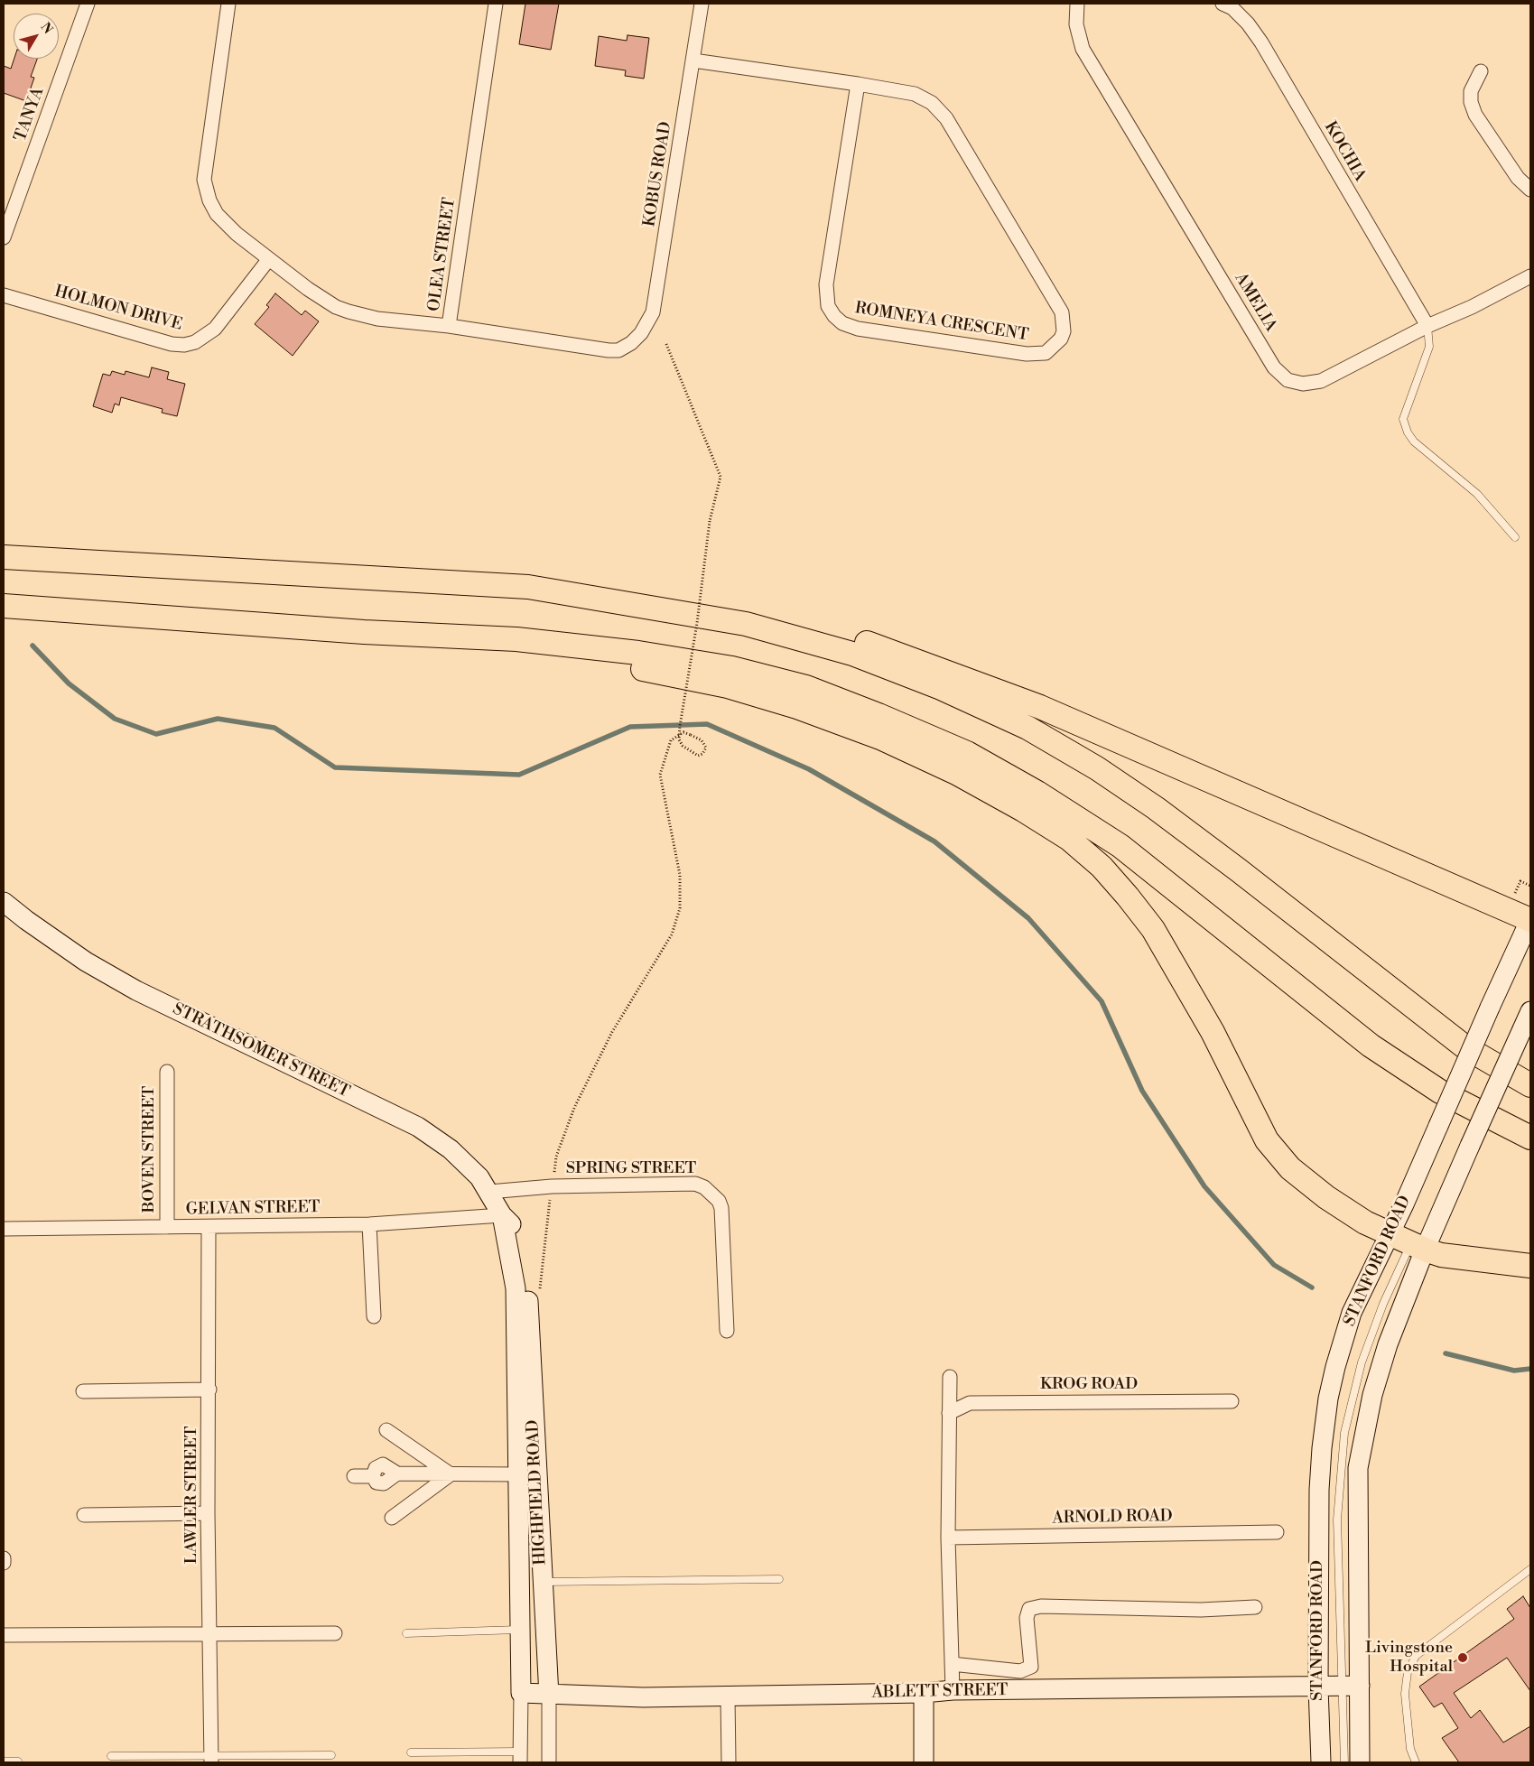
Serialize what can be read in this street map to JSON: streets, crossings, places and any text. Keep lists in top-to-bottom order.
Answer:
{
  "streets": {
    "street": [
      "TANYA",
      "KOCHIA",
      "KOBUS ROAD",
      "OLEA STREET",
      "AMELIA",
      "HOLMON DRIVE",
      "ROMNEYA CRESCENT",
      "STRATHSOMER STREET",
      "BOVEN STREET",
      "SPRING STREET",
      "GELVAN STREET",
      "STANFORD ROAD",
      "KROG ROAD",
      "HIGHFIELD ROAD",
      "LAWLER STREET",
      "ARNOLD ROAD",
      "ABLETT STREET"
    ]
  },
  "crossings": [
    ["KOCHIA", "AMELIA"],
    ["KOBUS ROAD", "OLEA STREET"],
    ["KOBUS ROAD", "ROMNEYA CRESCENT"],
    ["STRATHSOMER STREET", "SPRING STREET"],
    ["STRATHSOMER STREET", "GELVAN STREET"],
    ["STRATHSOMER STREET", "HIGHFIELD ROAD"],
    ["BOVEN STREET", "GELVAN STREET"],
    ["GELVAN STREET", "HIGHFIELD ROAD"],
    ["GELVAN STREET", "LAWLER STREET"],
    ["STANFORD ROAD", "ABLETT STREET"],
    ["HIGHFIELD ROAD", "ABLETT STREET"]
  ],
  "places": ["Livingstone Hospital"],
  "north": "top right"
}
